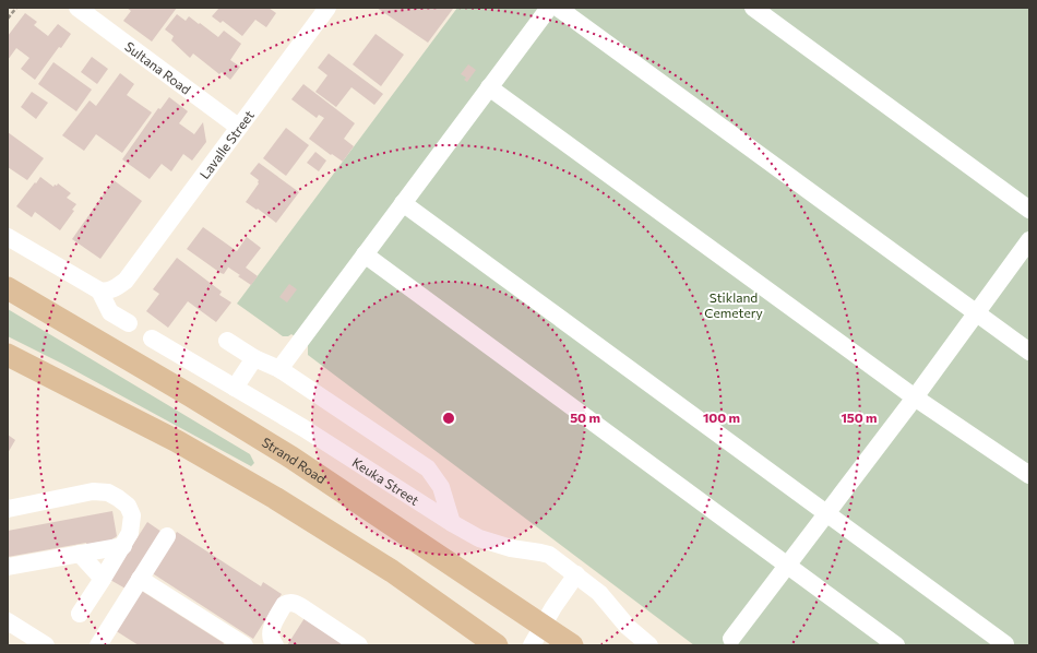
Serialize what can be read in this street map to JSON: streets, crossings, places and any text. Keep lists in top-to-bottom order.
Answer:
{
  "streets": {
    "main road": ["Strand Road"],
    "street": ["Sultana Road", "Lavalle Street", "Keuka Street"]
  },
  "crossings": [
    ["Sultana Road", "Lavalle Street"]
  ],
  "parks": ["Stikland Cemetery"],
  "rings": ["50 m", "100 m", "150 m"]
}
